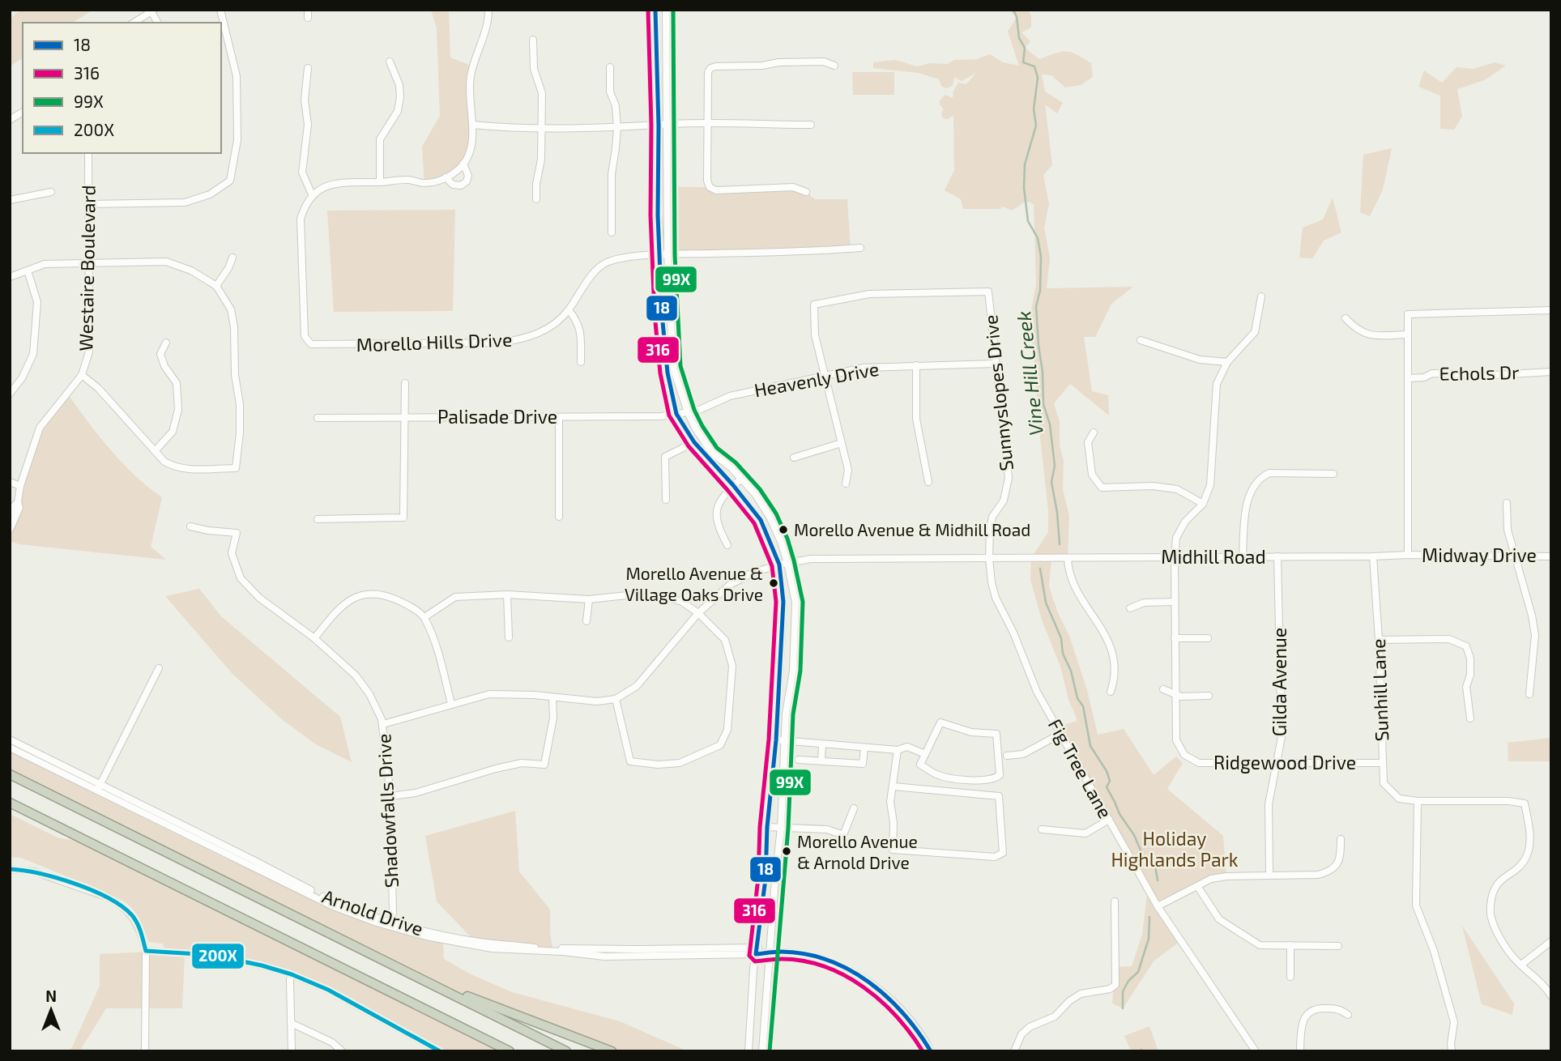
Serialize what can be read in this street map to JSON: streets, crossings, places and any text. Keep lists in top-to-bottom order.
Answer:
{
  "streets": {
    "street": [
      "Westaire Boulevard",
      "Morello Hills Drive",
      "Echols Dr",
      "Heavenly Drive",
      "Sunnyslopes Drive",
      "Palisade Drive",
      "Midway Drive",
      "Midhill Road",
      "Gilda Avenue",
      "Sunhill Lane",
      "Ridgewood Drive",
      "Fig Tree Lane",
      "Shadowfalls Drive",
      "Arnold Drive"
    ]
  },
  "crossings": [
    ["Heavenly Drive", "Sunnyslopes Drive"],
    ["Heavenly Drive", "Palisade Drive"],
    ["Sunnyslopes Drive", "Midhill Road"],
    ["Sunnyslopes Drive", "Fig Tree Lane"],
    ["Midway Drive", "Midhill Road"],
    ["Midhill Road", "Gilda Avenue"],
    ["Midhill Road", "Sunhill Lane"],
    ["Midhill Road", "Ridgewood Drive"],
    ["Midhill Road", "Fig Tree Lane"],
    ["Gilda Avenue", "Ridgewood Drive"],
    ["Sunhill Lane", "Ridgewood Drive"],
    ["Shadowfalls Drive", "Arnold Drive"]
  ],
  "water": ["Vine Hill Creek"],
  "parks": ["Holiday Highlands Park"],
  "places": ["Morello Avenue & Midhill Road", "Morello Avenue & Village Oaks Drive", "Morello Avenue & Arnold Drive"],
  "lines": [
    "transit line 18",
    "transit line 316",
    "transit line 99X",
    "transit line 200X"
  ],
  "legend": [
    "18",
    "316",
    "99X",
    "200X"
  ],
  "north": "top"
}
